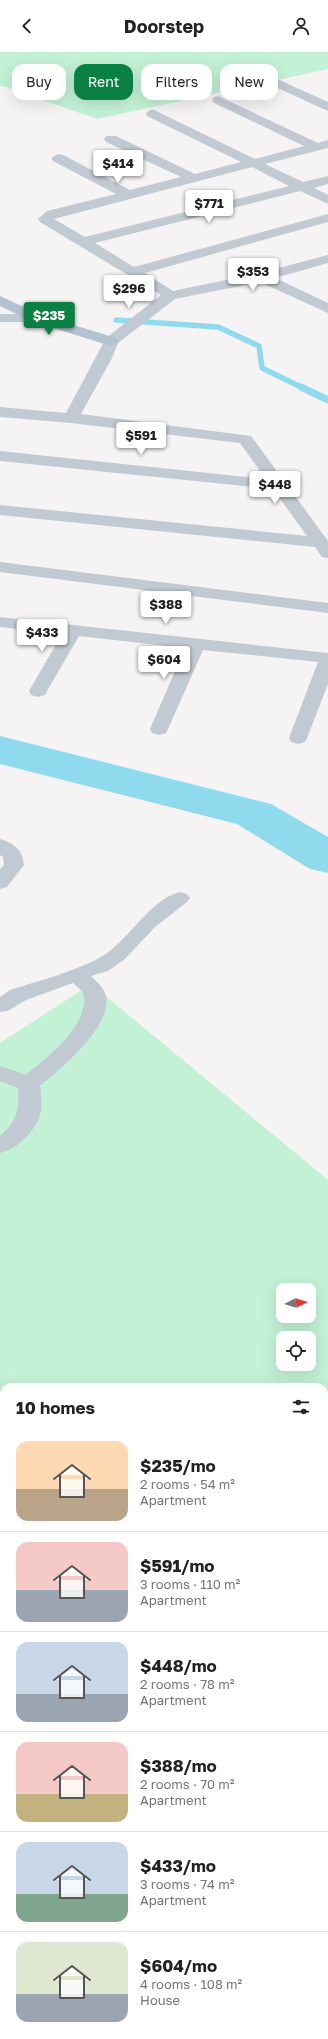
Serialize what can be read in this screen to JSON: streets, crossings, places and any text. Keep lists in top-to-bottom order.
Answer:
{
  "north": "right",
  "page": {
    "header": "Doorstep",
    "chip": [
      "Buy",
      "Rent",
      "Filters",
      "New"
    ],
    "price": [
      "$414",
      "$771",
      "$353",
      "$296",
      "$235",
      "$591",
      "$448",
      "$388",
      "$433",
      "$604"
    ],
    "heading": "10 homes",
    "list": [
      {
        "name": "$235/mo",
        "note": "2 rooms · 54 m² · Apartment"
      },
      {
        "name": "$591/mo",
        "note": "3 rooms · 110 m² · Apartment"
      },
      {
        "name": "$448/mo",
        "note": "2 rooms · 78 m² · Apartment"
      },
      {
        "name": "$388/mo",
        "note": "2 rooms · 70 m² · Apartment"
      },
      {
        "name": "$433/mo",
        "note": "3 rooms · 74 m² · Apartment"
      },
      {
        "name": "$604/mo",
        "note": "4 rooms · 108 m² · House"
      }
    ]
  }
}
